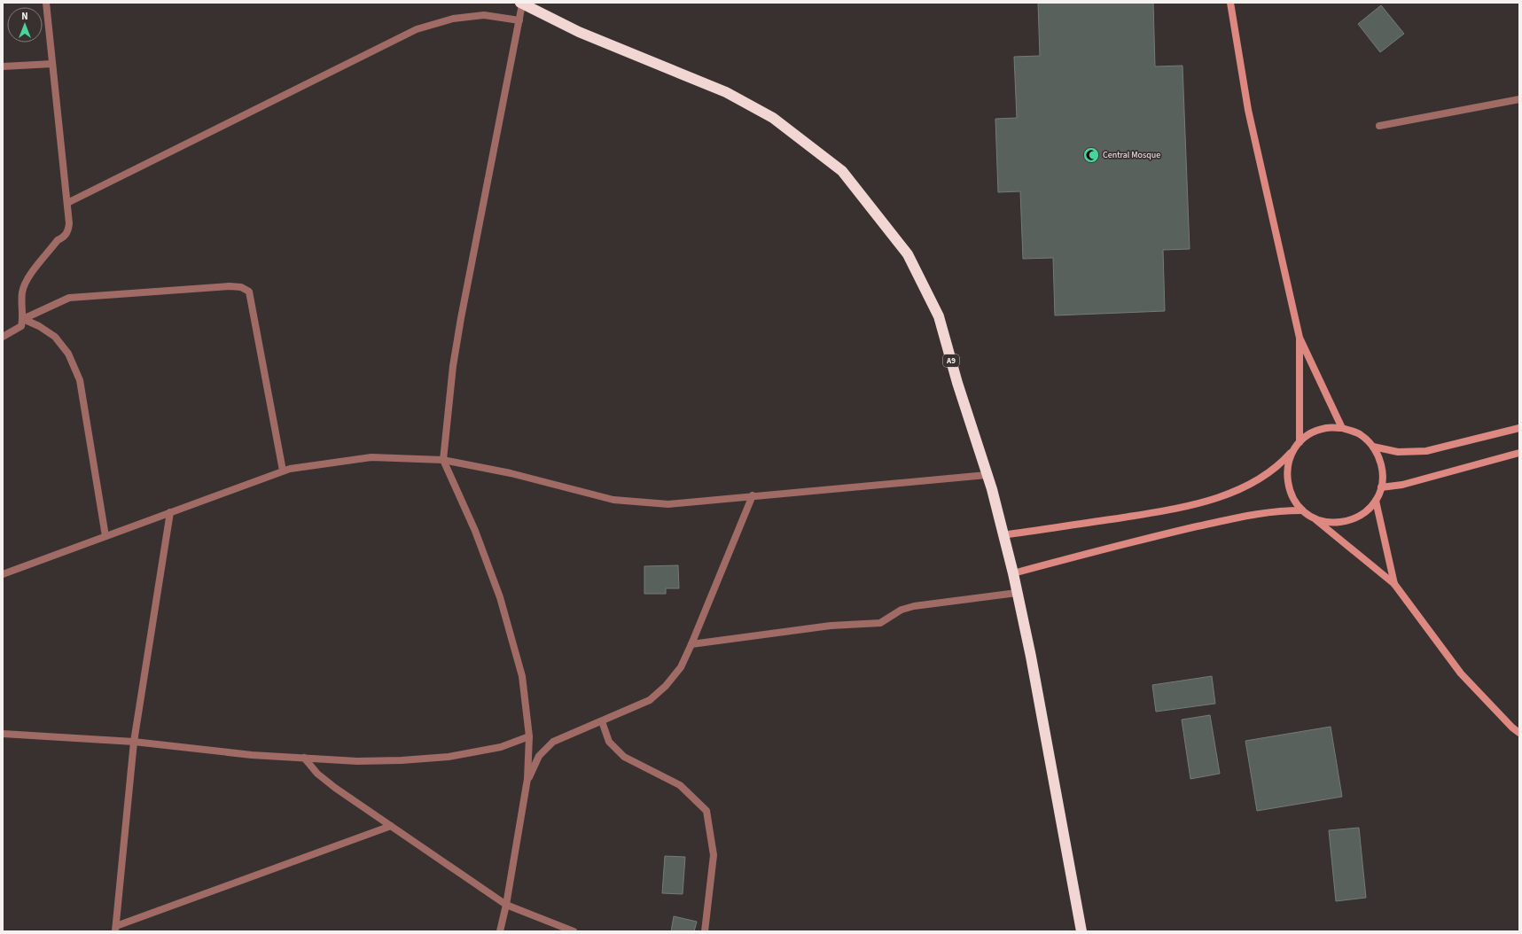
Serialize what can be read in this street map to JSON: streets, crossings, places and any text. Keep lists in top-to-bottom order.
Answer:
{
  "streets": {
    "highway": ["A9"]
  },
  "places": {
    "mosque": ["Central Mosque"]
  },
  "north": "top"
}
